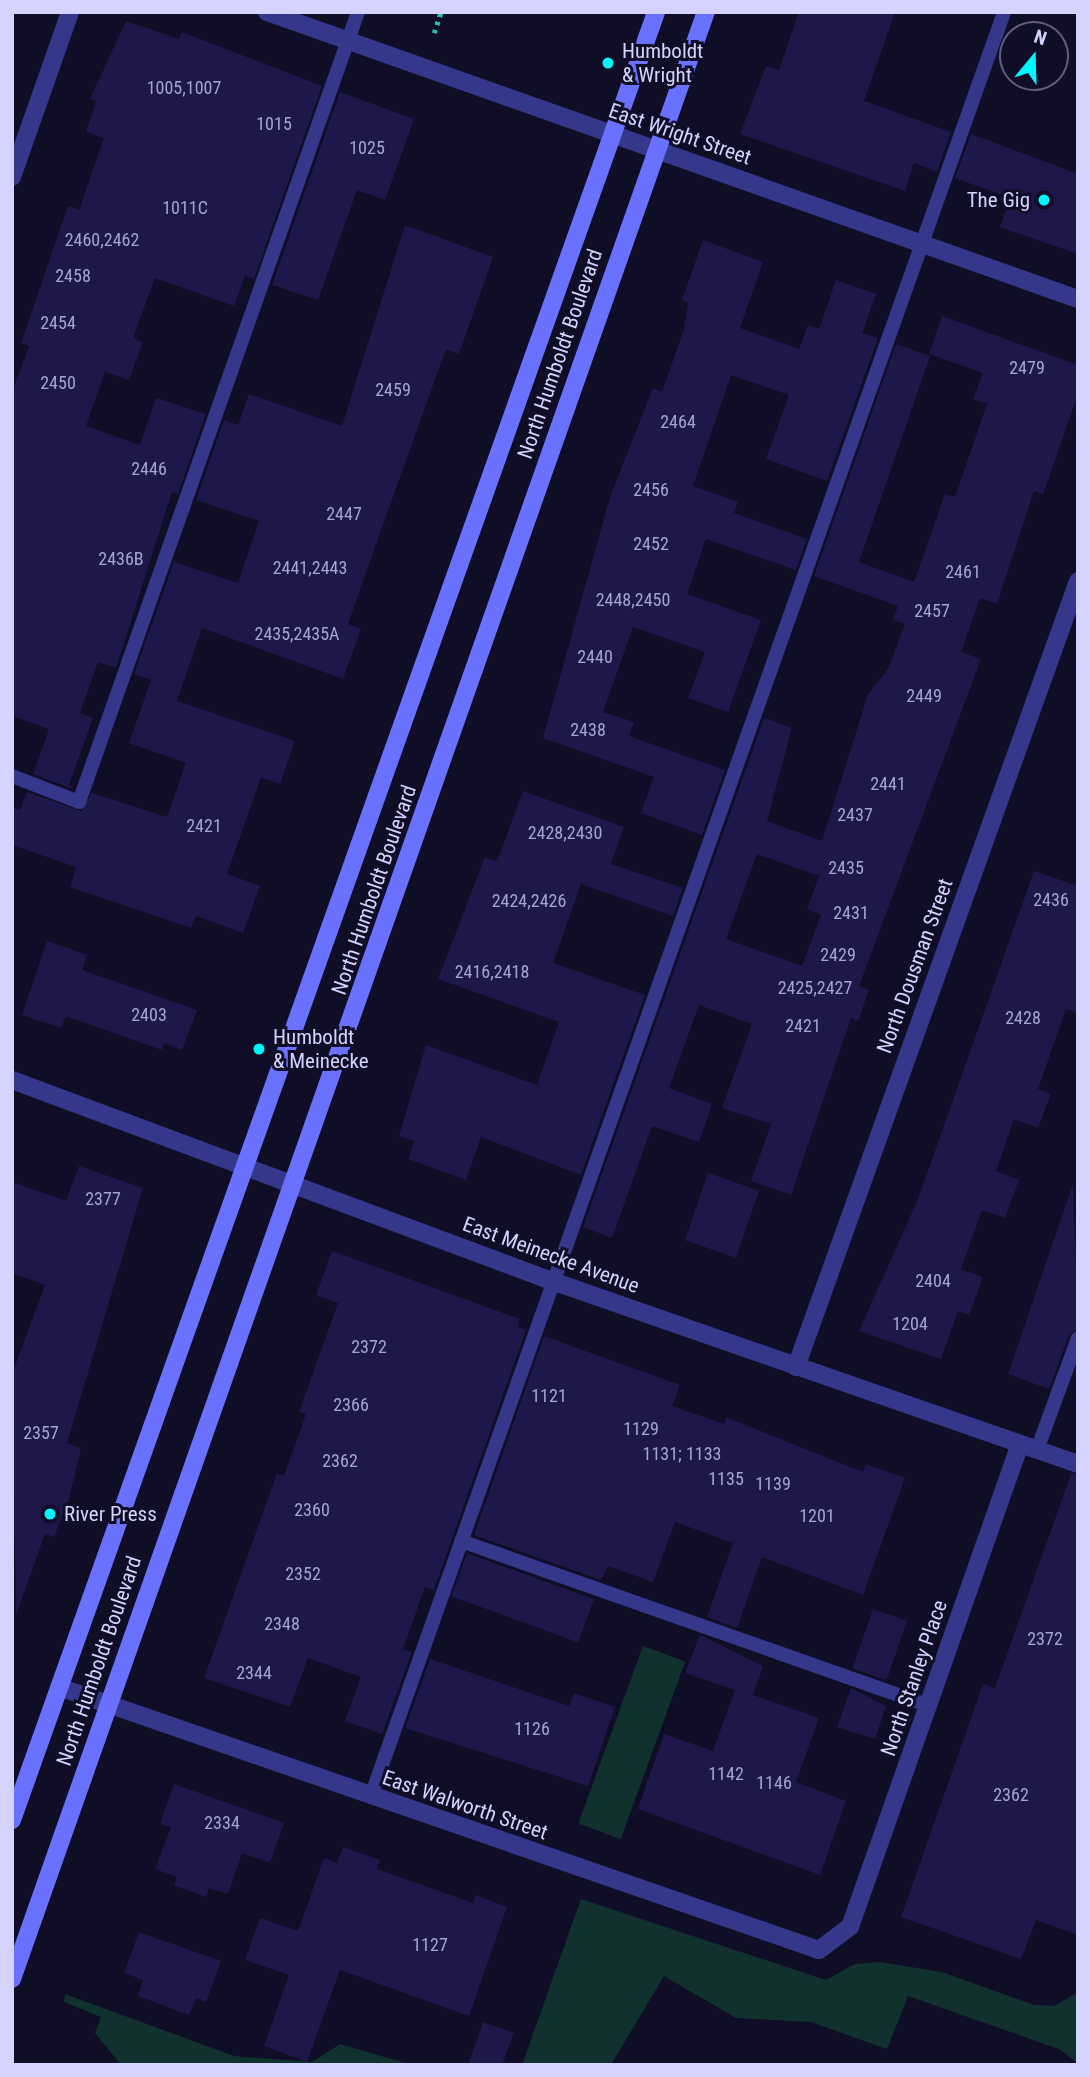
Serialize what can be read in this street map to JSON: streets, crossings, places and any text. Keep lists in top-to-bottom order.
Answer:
{
  "streets": {
    "main road": ["North Humboldt Boulevard"],
    "street": [
      "East Wright Street",
      "North Dousman Street",
      "East Meinecke Avenue",
      "North Stanley Place",
      "East Walworth Street"
    ]
  },
  "crossings": [
    ["East Wright Street", "North Humboldt Boulevard"],
    ["North Humboldt Boulevard", "East Meinecke Avenue"],
    ["North Humboldt Boulevard", "East Walworth Street"],
    ["North Dousman Street", "East Meinecke Avenue"],
    ["East Meinecke Avenue", "North Stanley Place"],
    ["North Stanley Place", "East Walworth Street"]
  ],
  "places": [
    "Humboldt & Wright",
    "The Gig",
    "Humboldt & Meinecke",
    "River Press"
  ],
  "house_numbers": [
    "1005,1007",
    "1015",
    "1025",
    "1011C",
    "2460,2462",
    "2458",
    "2454",
    "2479",
    "2450",
    "2459",
    "2464",
    "2446",
    "2456",
    "2447",
    "2452",
    "2436B",
    "2441,2443",
    "2461",
    "2448,2450",
    "2457",
    "2435,2435A",
    "2440",
    "2449",
    "2438",
    "2441",
    "2437",
    "2421",
    "2428,2430",
    "2435",
    "2436",
    "2424,2426",
    "2431",
    "2429",
    "2416,2418",
    "2425,2427",
    "2403",
    "2428",
    "2421",
    "2377",
    "2404",
    "1204",
    "2372",
    "1121",
    "2366",
    "1129",
    "2357",
    "1131; 1133",
    "2362",
    "1135",
    "1139",
    "2360",
    "1201",
    "2352",
    "2348",
    "2372",
    "2344",
    "1126",
    "1142",
    "1146",
    "2362",
    "2334",
    "1127"
  ],
  "north": "top"
}
